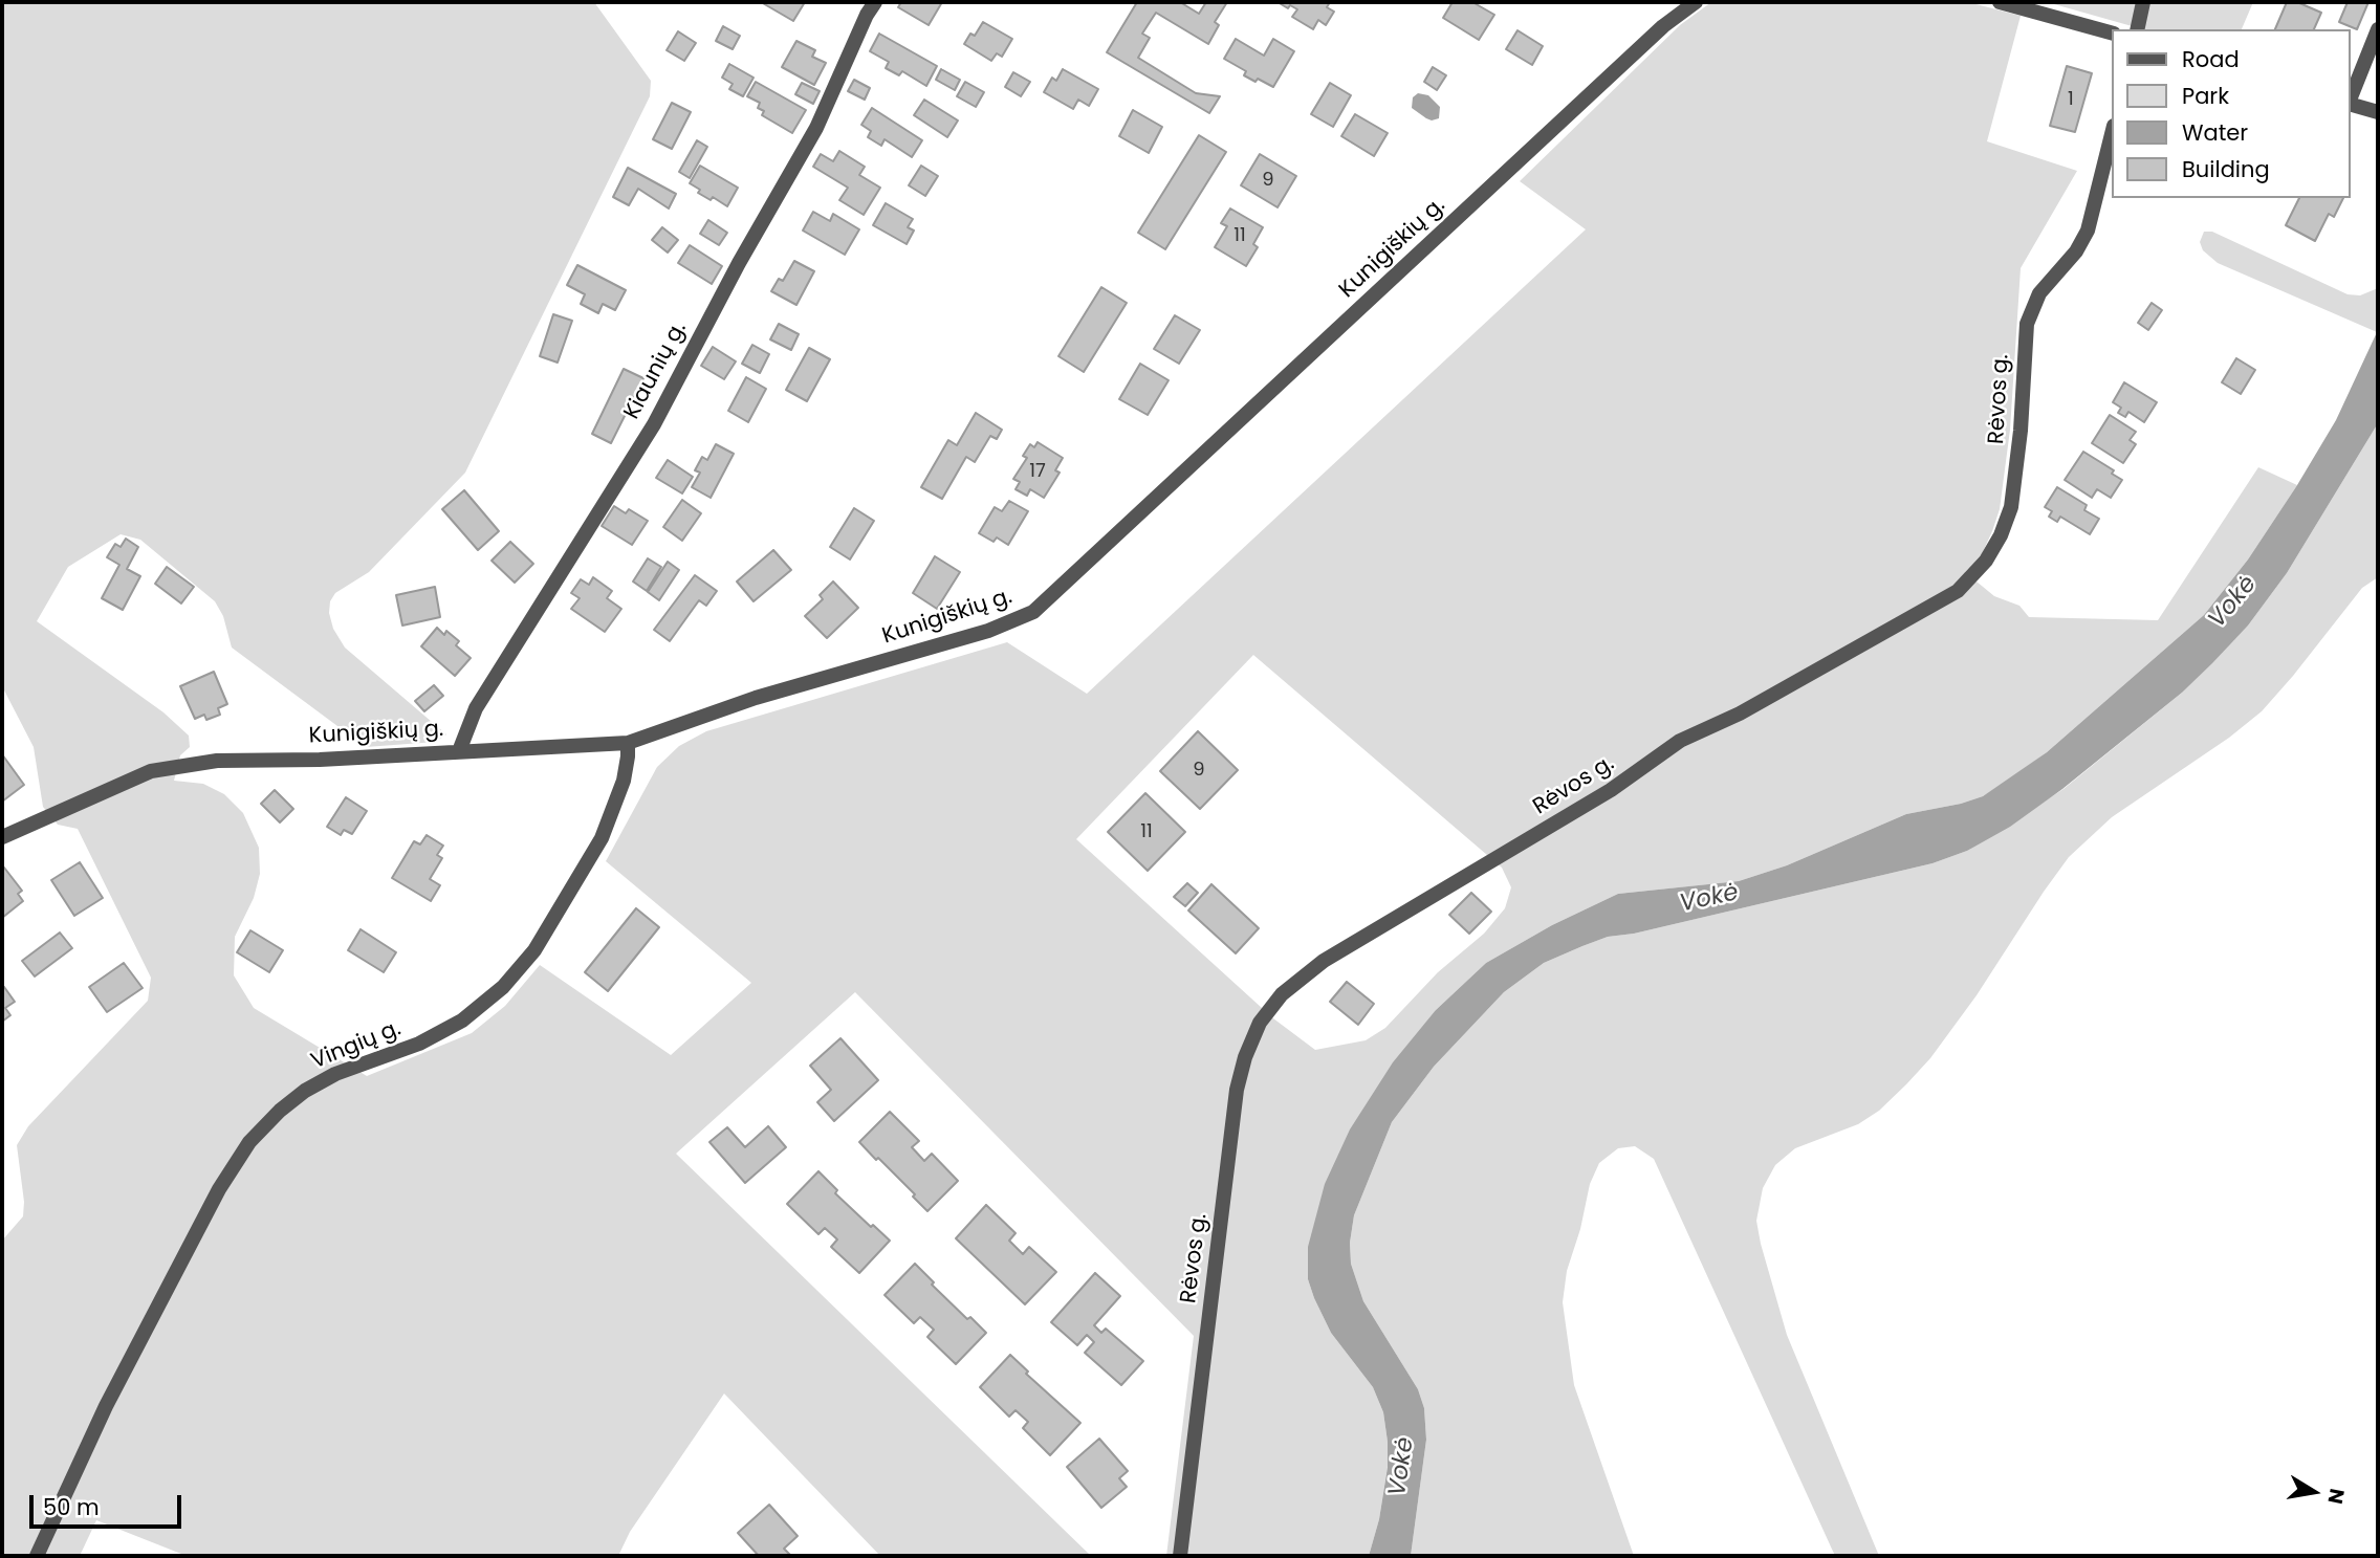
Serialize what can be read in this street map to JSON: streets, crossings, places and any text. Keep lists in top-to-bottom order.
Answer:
{
  "streets": {
    "street": [
      "Kunigiškių g.",
      "Kiaunių g.",
      "Rėvos g.",
      "Vingių g."
    ]
  },
  "crossings": [
    ["Kunigiškių g.", "Kiaunių g."],
    ["Kunigiškių g.", "Vingių g."]
  ],
  "water": ["Vokė"],
  "house_numbers": [
    "1",
    "9",
    "11",
    "17",
    "9",
    "11"
  ],
  "legend": [
    "Road",
    "Park",
    "Water",
    "Building"
  ],
  "scale_bar": "50 m",
  "north": "right"
}
